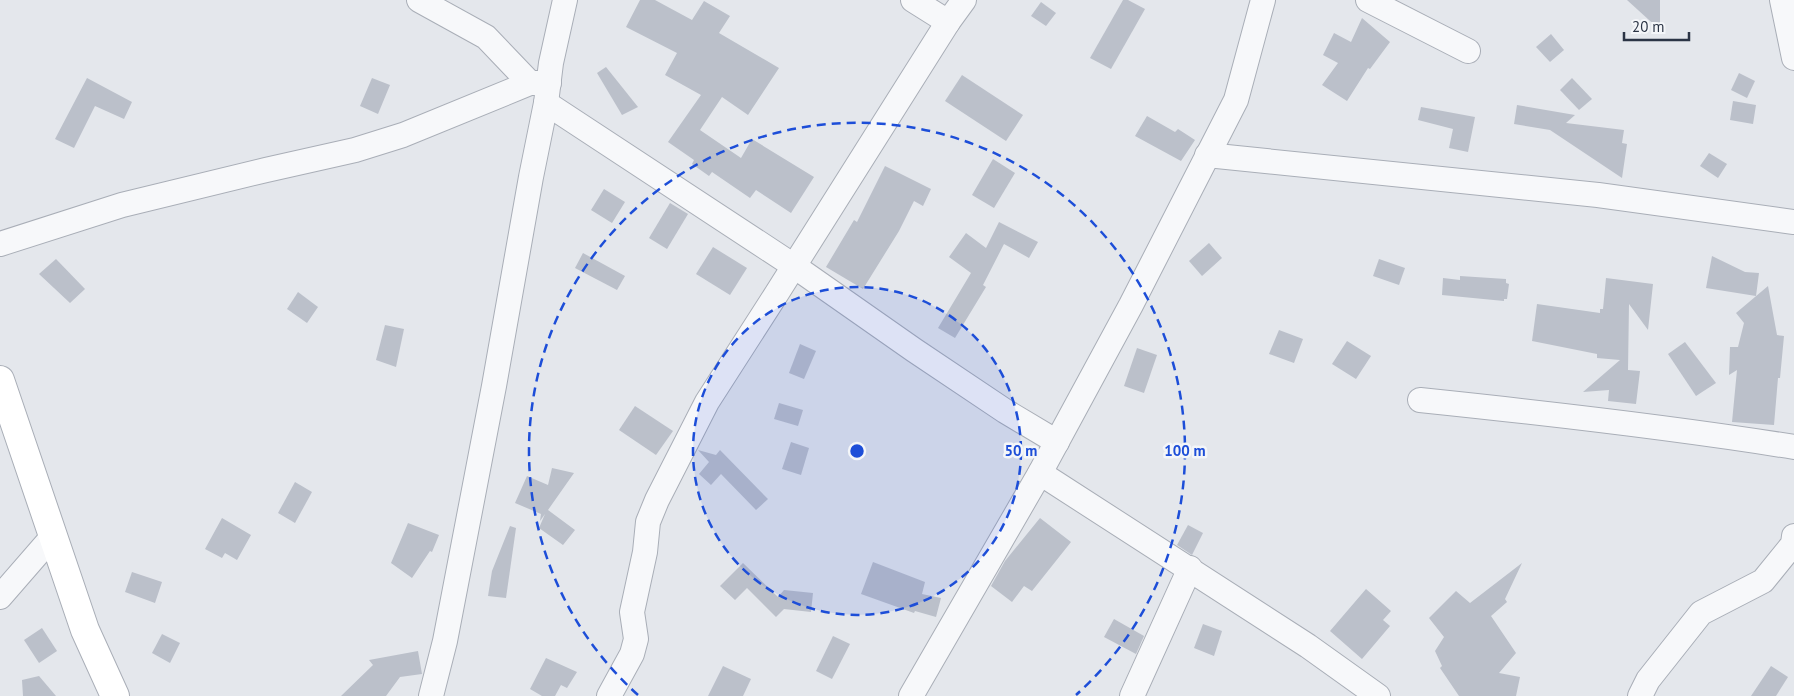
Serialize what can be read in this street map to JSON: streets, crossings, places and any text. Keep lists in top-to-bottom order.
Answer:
{
  "scale_bar": "20 m",
  "rings": ["50 m", "100 m"]
}
